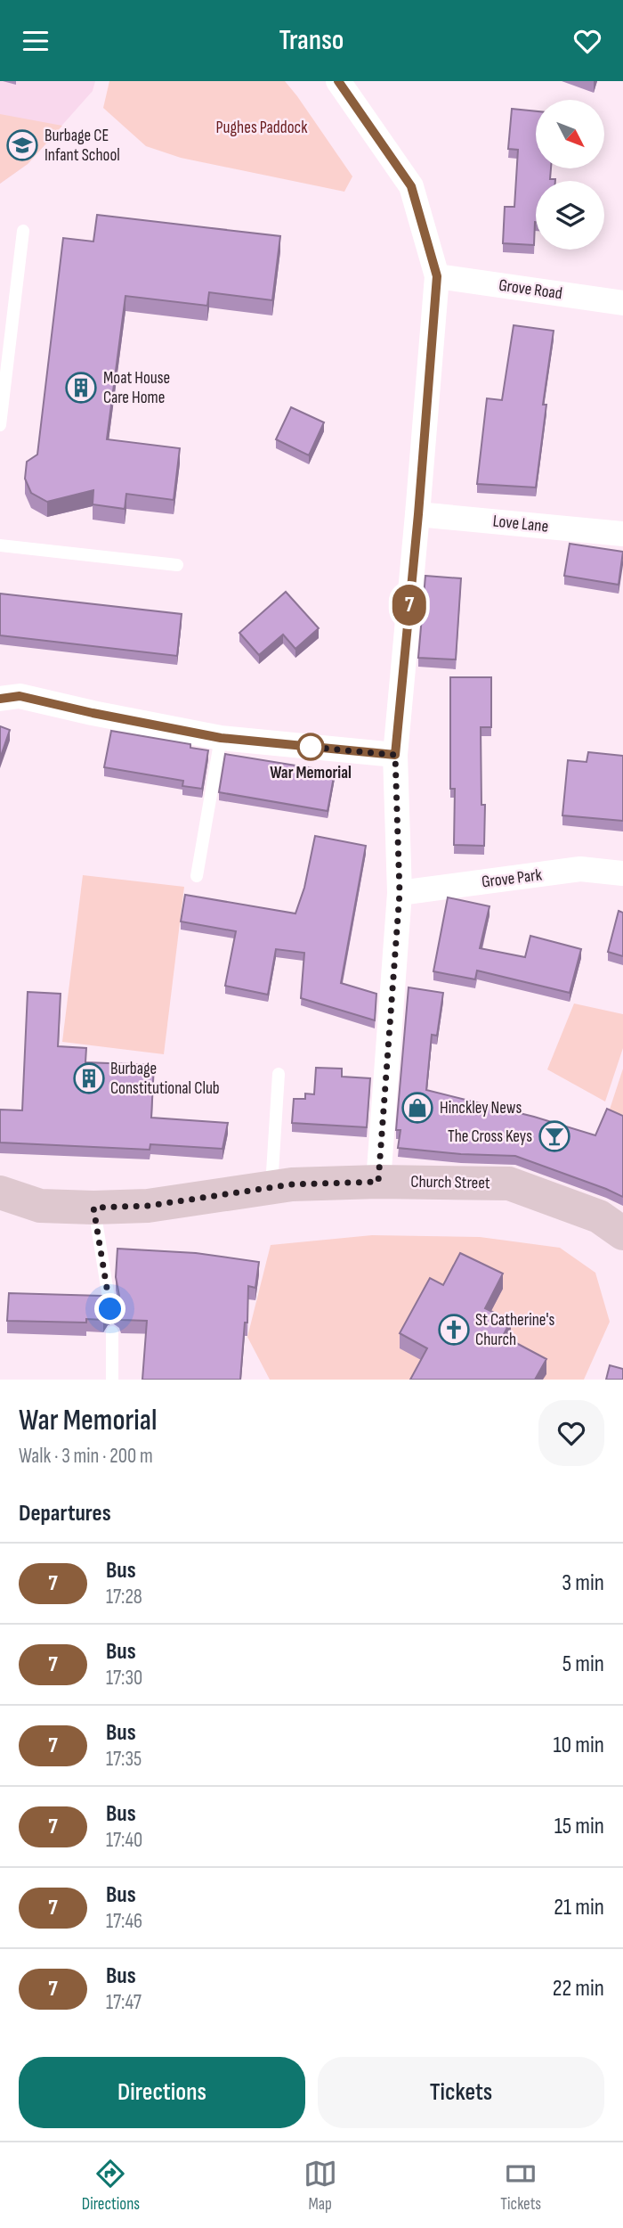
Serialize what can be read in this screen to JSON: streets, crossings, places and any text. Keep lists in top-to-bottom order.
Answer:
{
  "streets": {
    "main road": ["Church Street"],
    "street": ["Grove Road", "Love Lane", "Grove Park"]
  },
  "parks": ["Pughes Paddock"],
  "places": {
    "school or university": ["Burbage CE Infant School"],
    "building": ["Moat House Care Home", "Burbage Constitutional Club"],
    "other": ["War Memorial"],
    "shop": ["Hinckley News"],
    "bar": ["The Cross Keys"],
    "church": ["St Catherine's Church"]
  },
  "lines": ["bus line 7"],
  "north": "bottom right",
  "page": {
    "header": "Transo",
    "on_map": "7",
    "heading": [
      ["War Memorial", "Walk · 3 min · 200 m"],
      "Departures"
    ],
    "list": [
      {
        "mark": "7",
        "name": "Bus",
        "note": "17:28",
        "value": "3 min"
      },
      {
        "mark": "7",
        "name": "Bus",
        "note": "17:30",
        "value": "5 min"
      },
      {
        "mark": "7",
        "name": "Bus",
        "note": "17:35",
        "value": "10 min"
      },
      {
        "mark": "7",
        "name": "Bus",
        "note": "17:40",
        "value": "15 min"
      },
      {
        "mark": "7",
        "name": "Bus",
        "note": "17:46",
        "value": "21 min"
      },
      {
        "mark": "7",
        "name": "Bus",
        "note": "17:47",
        "value": "22 min"
      }
    ],
    "buttons": ["Directions", "Tickets"],
    "tabs": ["Directions", "Map", "Tickets"]
  }
}
